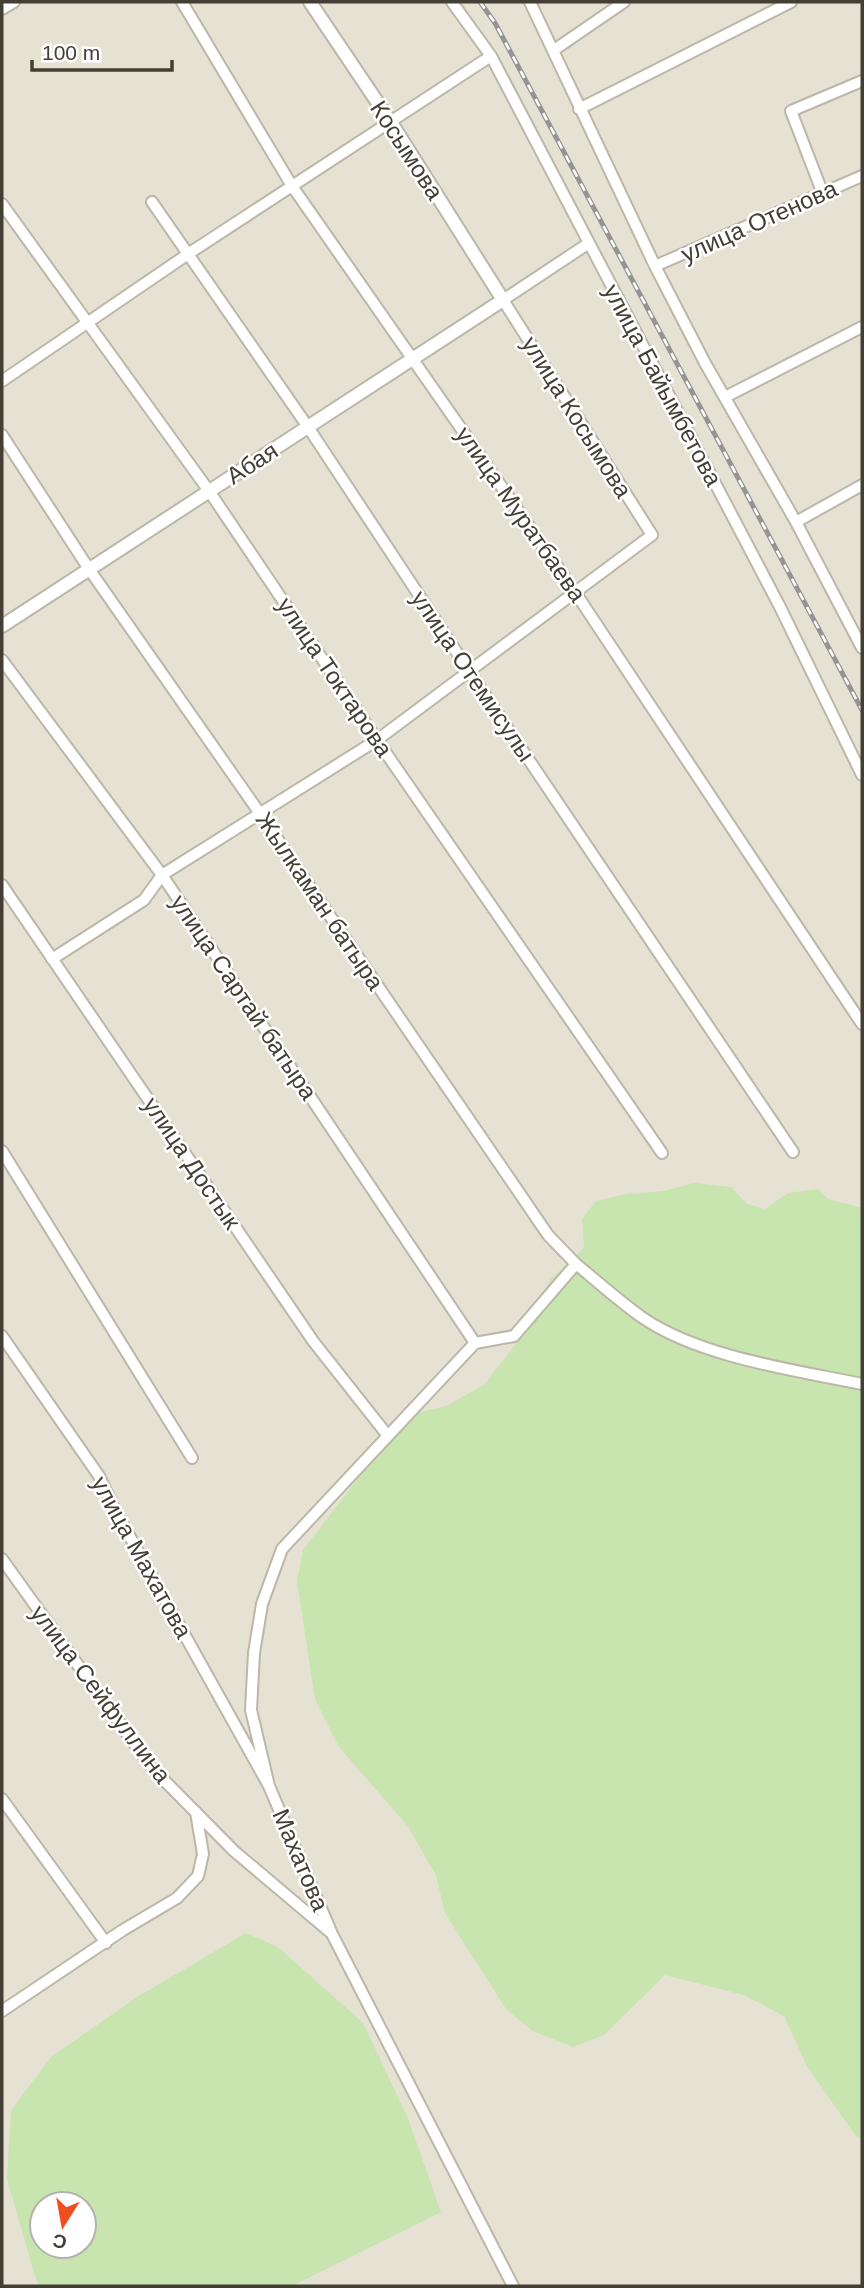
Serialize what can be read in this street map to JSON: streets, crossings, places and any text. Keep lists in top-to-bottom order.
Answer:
{
  "streets": {
    "street": [
      "Косымова",
      "улица Отенова",
      "улица Байымбетова",
      "улица Косымова",
      "Абая",
      "улица Муратбаева",
      "улица Отемисулы",
      "улица Токтарова",
      "Жылкаман батыра",
      "улица Сартай батыра",
      "улица Достык",
      "улица Махатова",
      "улица Сейфуллина",
      "Махатова"
    ]
  },
  "crossings": [
    ["Косымова", "улица Косымова"],
    ["Косымова", "Абая"],
    ["улица Косымова", "Абая"],
    ["улица Косымова", "улица Муратбаева"],
    ["Абая", "улица Муратбаева"],
    ["Абая", "улица Отемисулы"],
    ["Абая", "улица Токтарова"],
    ["Абая", "Жылкаман батыра"],
    ["улица Махатова", "Махатова"],
    ["улица Сейфуллина", "Махатова"]
  ],
  "scale_bar": "100 m",
  "north": "bottom"
}
